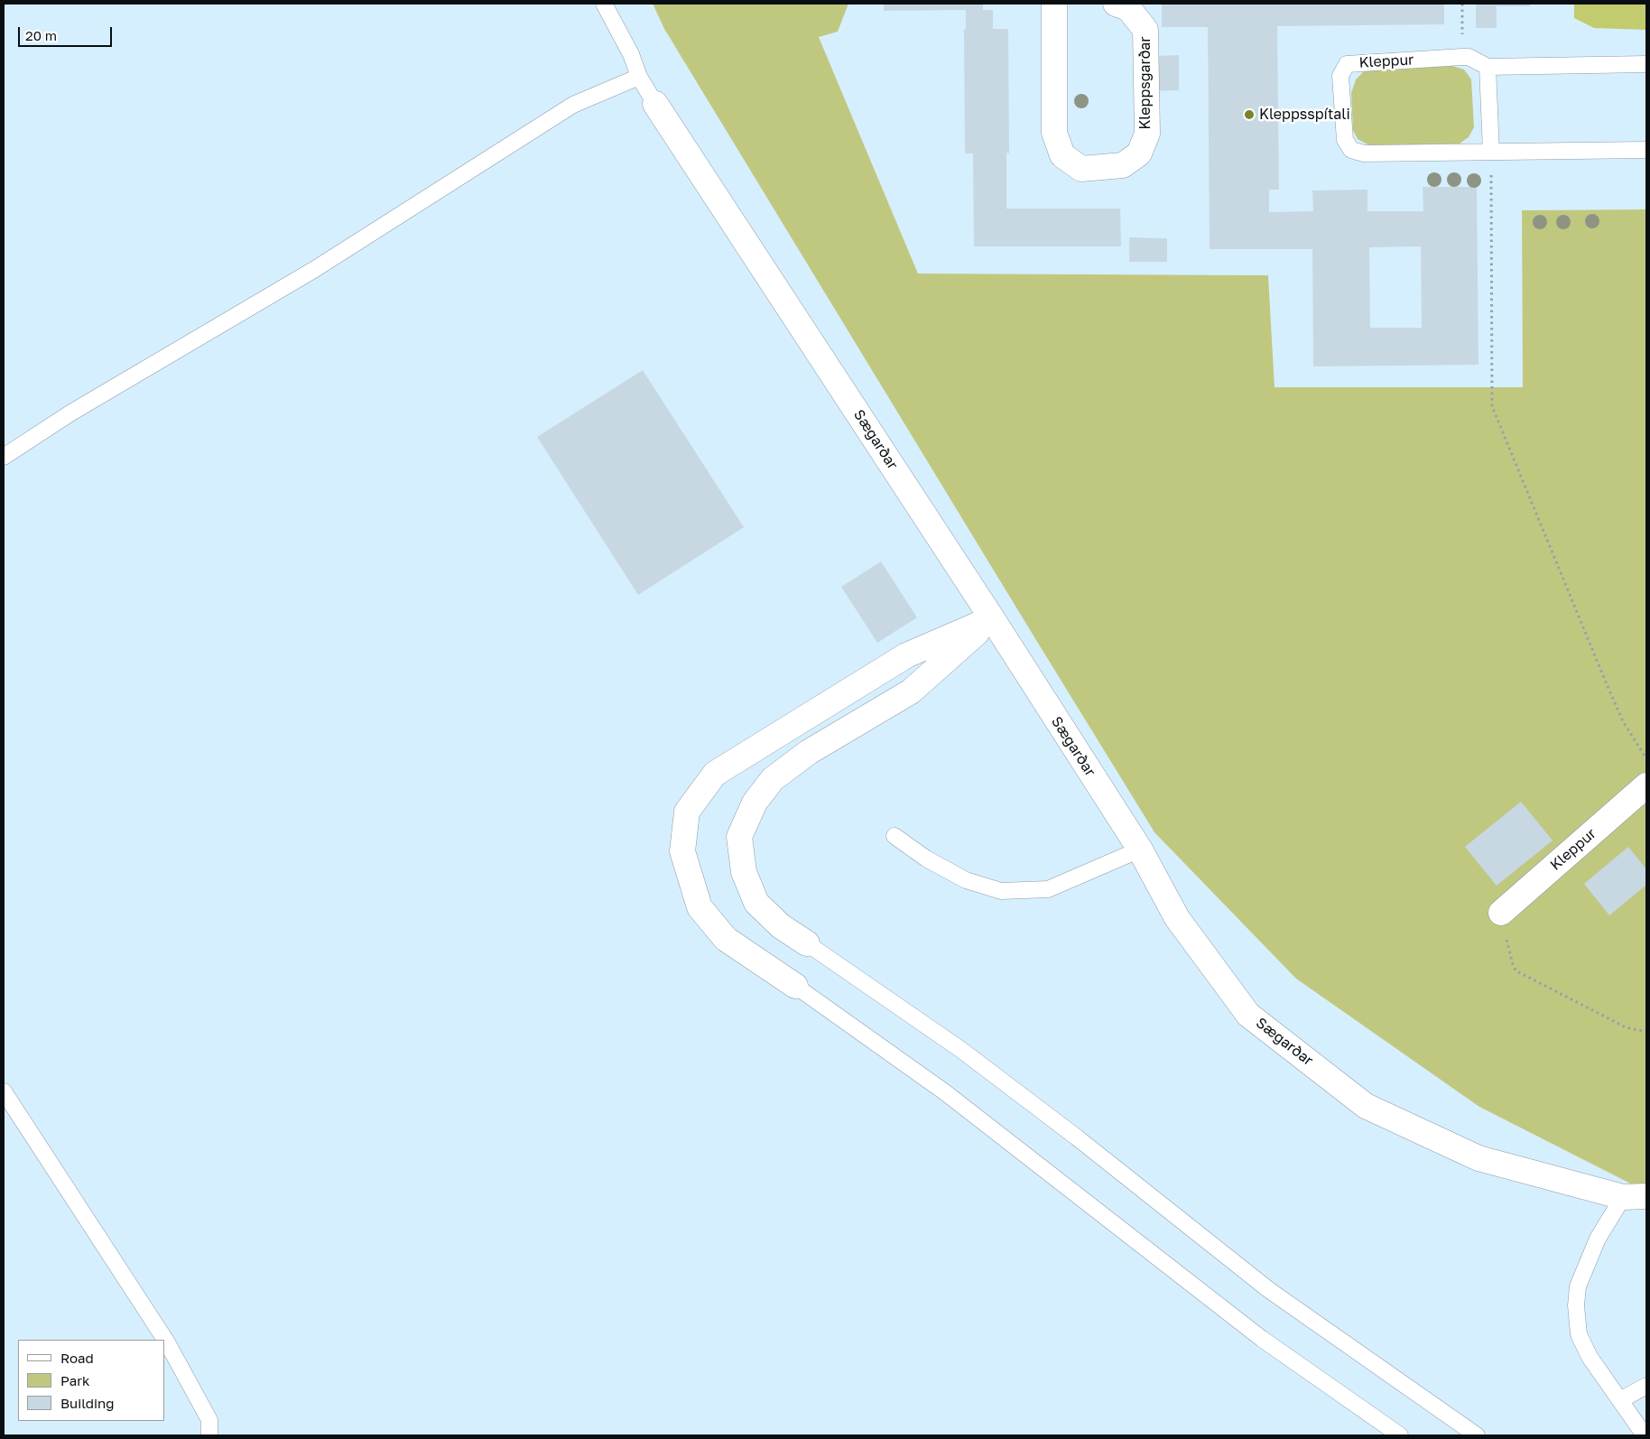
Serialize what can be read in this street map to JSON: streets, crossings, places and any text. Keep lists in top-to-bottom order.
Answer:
{
  "streets": {
    "street": ["Kleppur", "Kleppsgarðar", "Sægarðar"]
  },
  "places": ["Kleppsspítali"],
  "legend": ["Road", "Park", "Building"],
  "scale_bar": "20 m"
}
